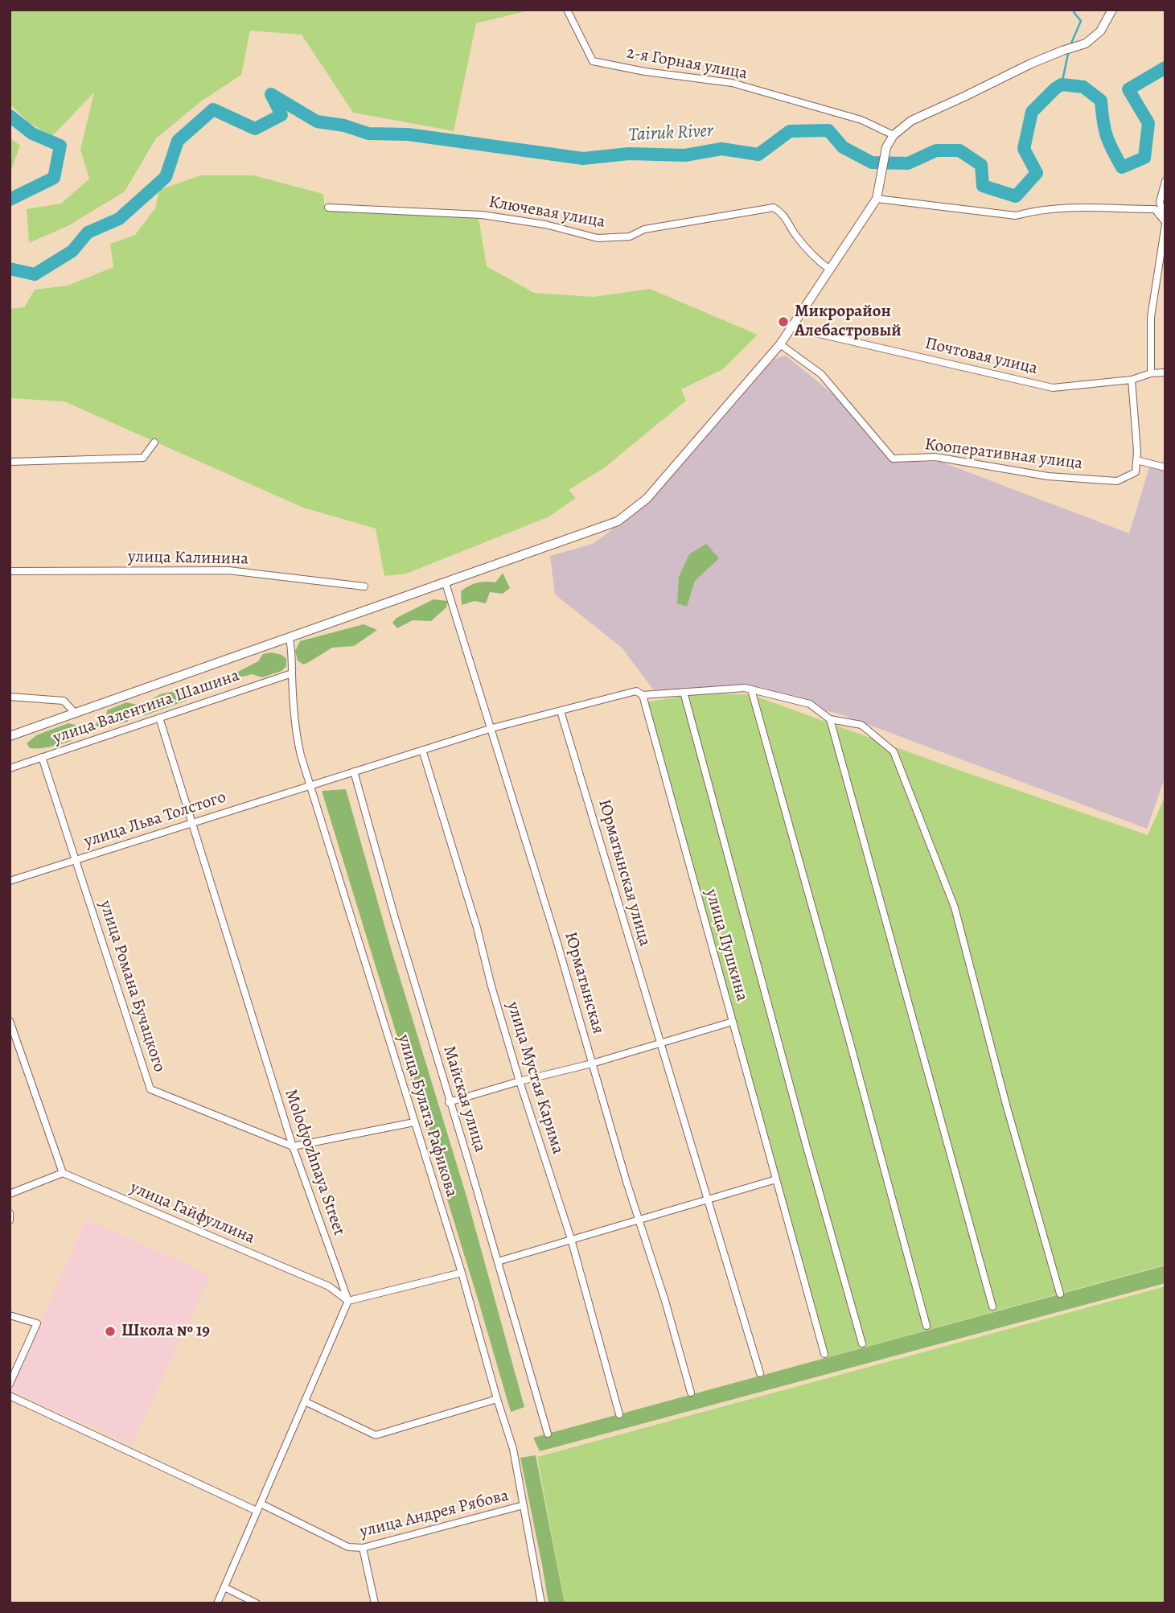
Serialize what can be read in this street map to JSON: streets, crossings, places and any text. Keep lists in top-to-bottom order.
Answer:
{
  "streets": {
    "street": [
      "2-я Горная улица",
      "Ключевая улица",
      "Почтовая улица",
      "Кооперативная улица",
      "улица Калинина",
      "улица Валентина Шашина",
      "улица Льва Толстого",
      "Юрматынская улица",
      "улица Пушкина",
      "Юрматынская",
      "улица Романа Бучацкого",
      "улица Мустая Карима",
      "Майская улица",
      "улица Булата Рафикова",
      "Molodyozhnaya Street",
      "улица Гайфуллина",
      "улица Андрея Рябова"
    ]
  },
  "crossings": [
    ["улица Валентина Шашина", "улица Романа Бучацкого"],
    ["улица Валентина Шашина", "улица Булата Рафикова"],
    ["улица Валентина Шашина", "Molodyozhnaya Street"],
    ["улица Льва Толстого", "Юрматынская"],
    ["улица Льва Толстого", "улица Романа Бучацкого"],
    ["улица Льва Толстого", "улица Мустая Карима"],
    ["улица Льва Толстого", "Майская улица"],
    ["улица Льва Толстого", "улица Булата Рафикова"],
    ["улица Льва Толстого", "Molodyozhnaya Street"],
    ["улица Романа Бучацкого", "Molodyozhnaya Street"],
    ["улица Булата Рафикова", "улица Андрея Рябова"],
    ["Molodyozhnaya Street", "улица Гайфуллина"]
  ],
  "water": ["Tairuk River"],
  "places": ["Микрорайон Алебастровый", "Школа № 19"]
}
